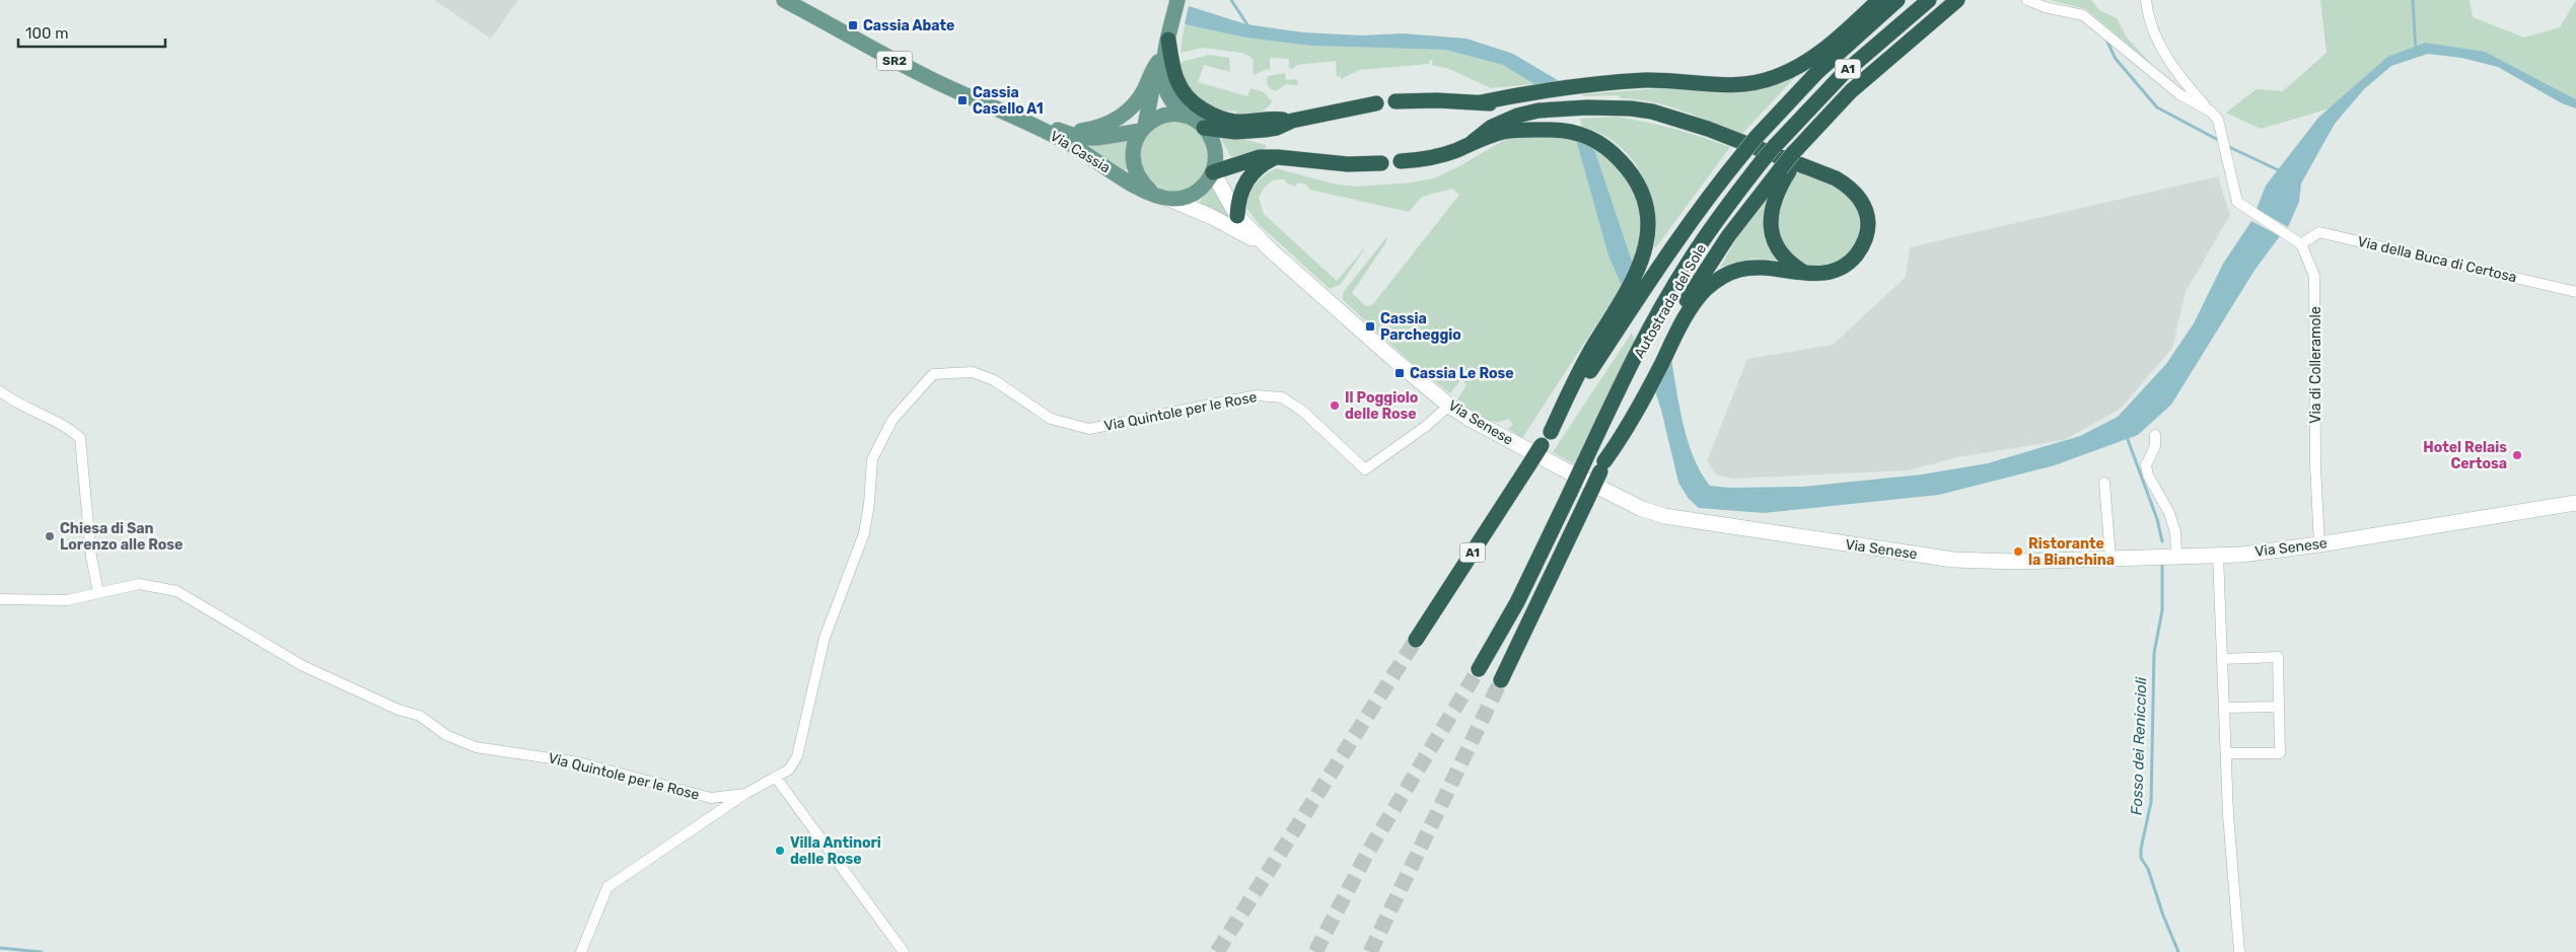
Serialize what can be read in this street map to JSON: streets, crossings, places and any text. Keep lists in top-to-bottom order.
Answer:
{
  "streets": {
    "highway": ["A1", "Autostrada del Sole"],
    "main road": ["SR2", "Via Cassia", "Via Senese"],
    "street": ["Via della Buca di Certosa", "Via di Colleramole", "Via Quintole per le Rose"]
  },
  "crossings": [
    ["Via Cassia", "Via Senese"],
    ["Via della Buca di Certosa", "Via di Colleramole"],
    ["Via di Colleramole", "Via Senese"],
    ["Via Quintole per le Rose", "Via Senese"]
  ],
  "water": ["Fosso dei Reniccioli"],
  "places": {
    "transit": [
      "Cassia Abate",
      "Cassia Casello A1",
      "Cassia Parcheggio",
      "Cassia Le Rose"
    ],
    "other": [
      "Il Poggiolo delle Rose",
      "Hotel Relais Certosa",
      "Chiesa di San Lorenzo alle Rose",
      "Ristorante la Bianchina",
      "Villa Antinori delle Rose"
    ]
  },
  "scale_bar": "100 m"
}
